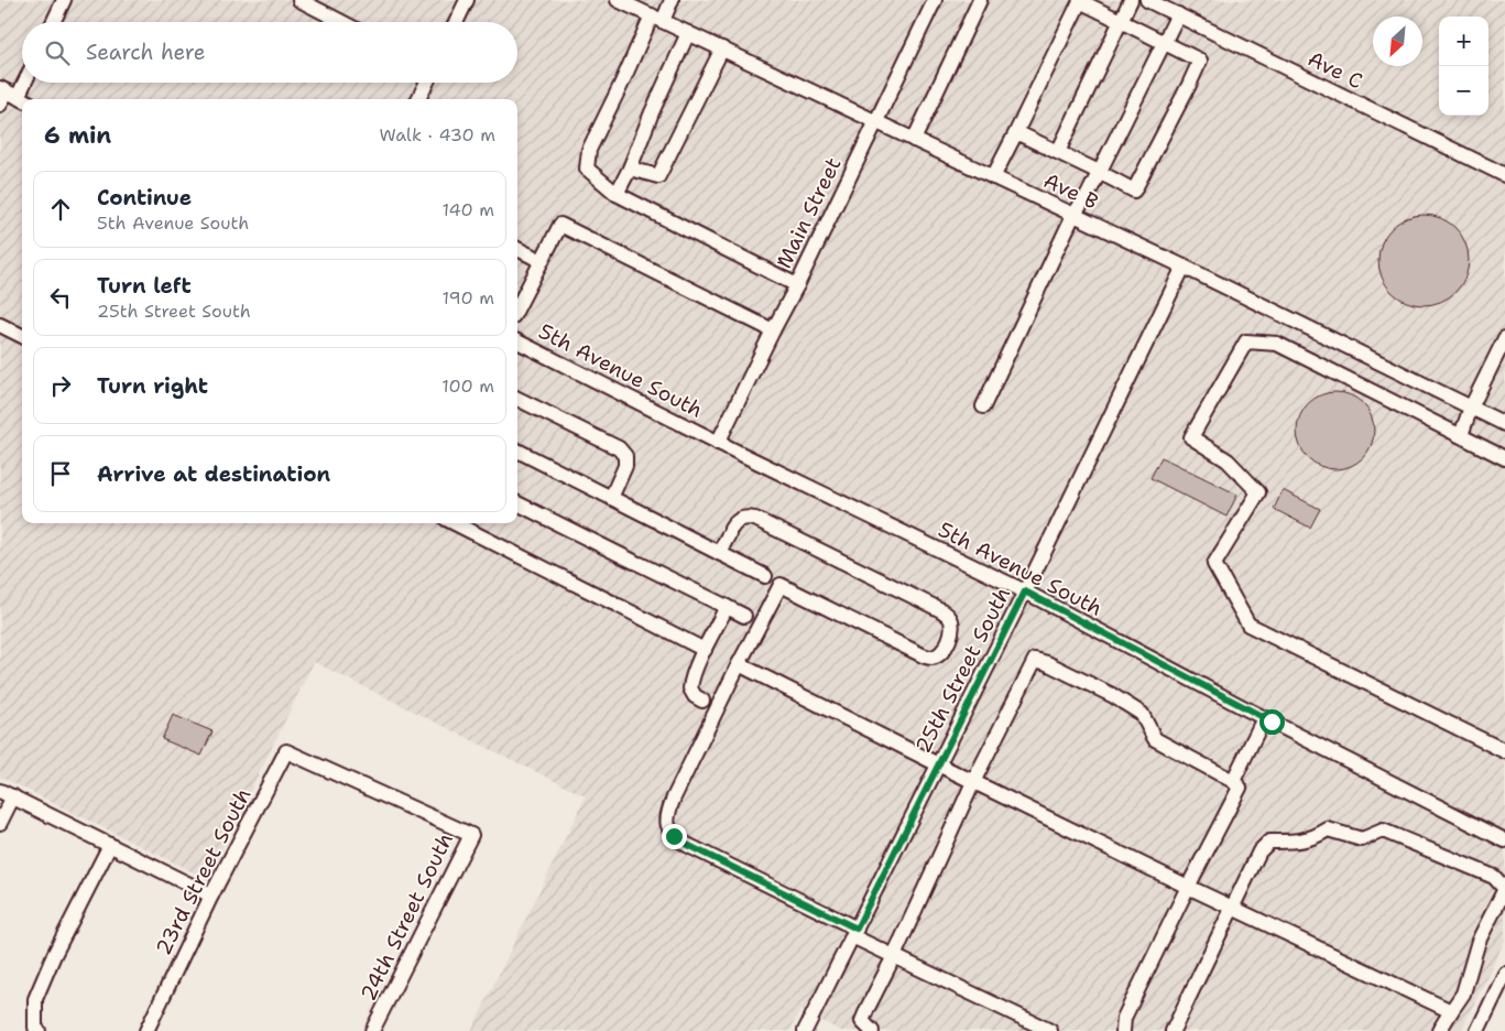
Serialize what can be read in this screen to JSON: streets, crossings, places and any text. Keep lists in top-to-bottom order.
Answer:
{
  "streets": {
    "street": [
      "Ave C",
      "Ave B",
      "Main Street",
      "5th Avenue South",
      "25th Street South",
      "23rd Street South",
      "24th Street South"
    ]
  },
  "crossings": [
    ["Ave B", "Main Street"],
    ["Ave B", "25th Street South"],
    ["Main Street", "5th Avenue South"],
    ["5th Avenue South", "25th Street South"],
    ["23rd Street South", "24th Street South"]
  ],
  "north": "bottom left",
  "page": {
    "map_buttons": ["+", "−"],
    "search": "Search here",
    "heading": ["6 min", "Walk · 430 m"],
    "list": [
      ["Continue", "5th Avenue South", "140 m"],
      ["Turn left", "25th Street South", "190 m"],
      ["Turn right", "100 m"],
      "Arrive at destination"
    ]
  }
}
